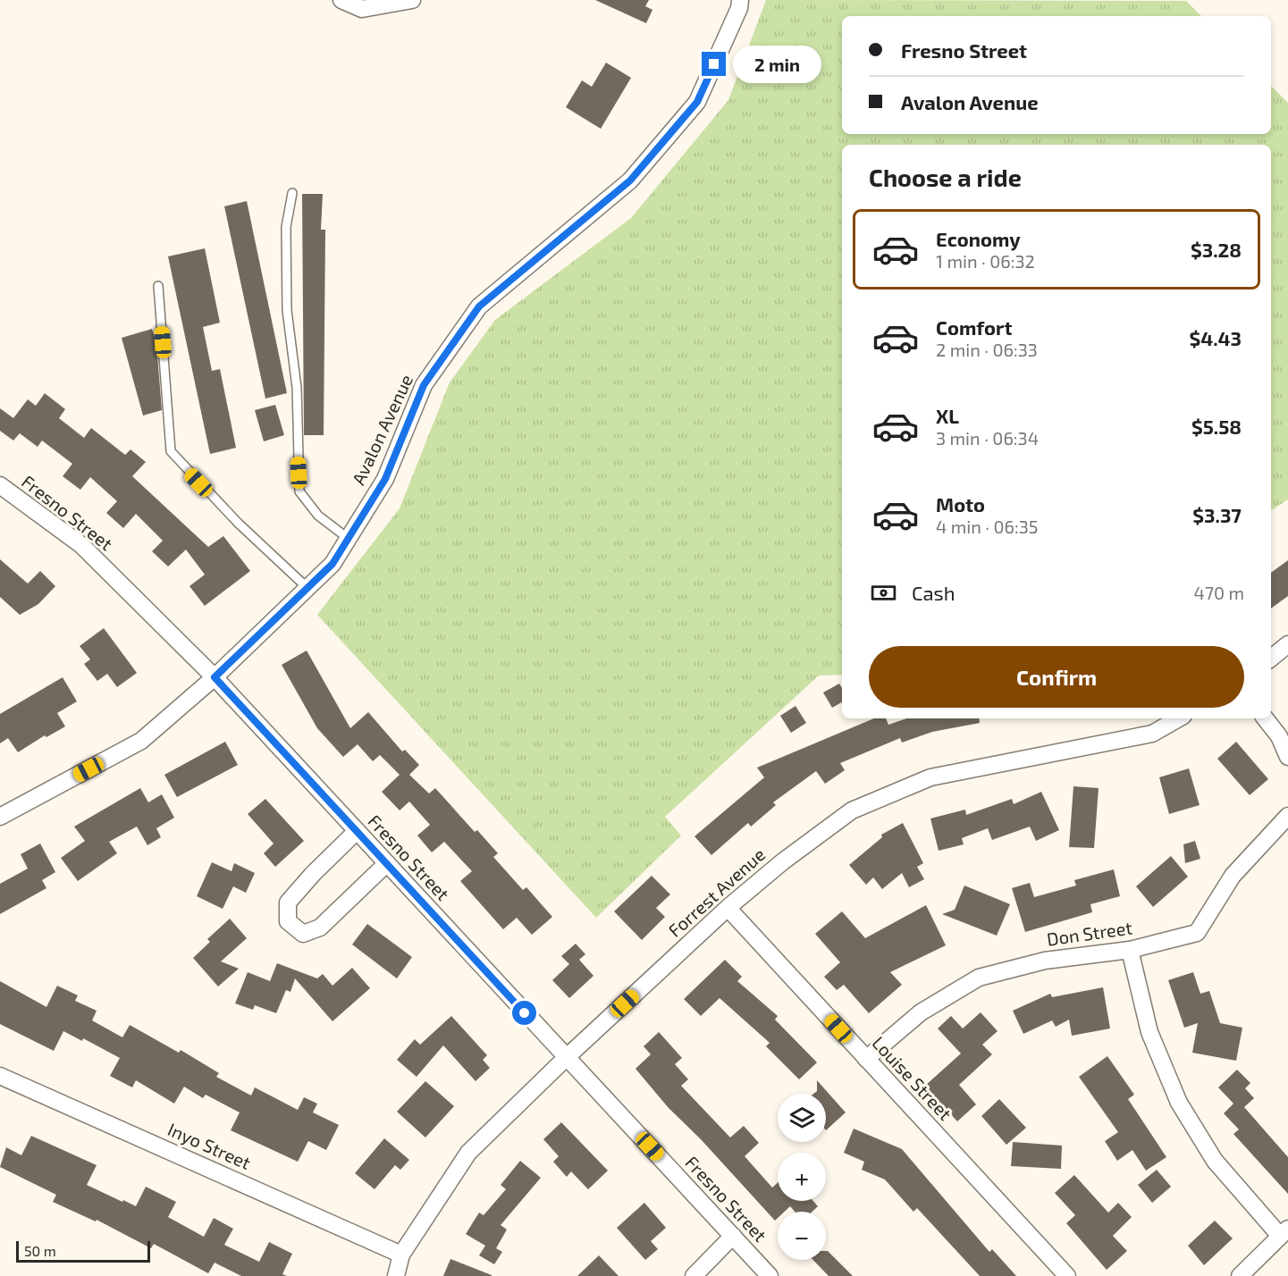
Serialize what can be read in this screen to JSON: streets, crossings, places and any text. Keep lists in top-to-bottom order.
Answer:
{
  "streets": {
    "street": [
      "Avalon Avenue",
      "Fresno Street",
      "Forrest Avenue",
      "Don Street",
      "Louise Street",
      "Inyo Street"
    ]
  },
  "crossings": [
    ["Avalon Avenue", "Fresno Street"],
    ["Fresno Street", "Forrest Avenue"],
    ["Forrest Avenue", "Louise Street"],
    ["Forrest Avenue", "Inyo Street"],
    ["Don Street", "Louise Street"]
  ],
  "scale_bar": "50 m",
  "page": {
    "banner": ["Fresno Street", "Avalon Avenue"],
    "bubble": "2 min",
    "heading": "Choose a ride",
    "list": [
      {
        "name": "Economy",
        "note": "1 min · 06:32",
        "value": "$3.28"
      },
      {
        "name": "Comfort",
        "note": "2 min · 06:33",
        "value": "$4.43"
      },
      {
        "name": "XL",
        "note": "3 min · 06:34",
        "value": "$5.58"
      },
      {
        "name": "Moto",
        "note": "4 min · 06:35",
        "value": "$3.37"
      }
    ],
    "pay": ["Cash", "470 m"],
    "buttons": "Confirm",
    "map_buttons": ["+", "−"],
    "scale": "50 m"
  }
}
